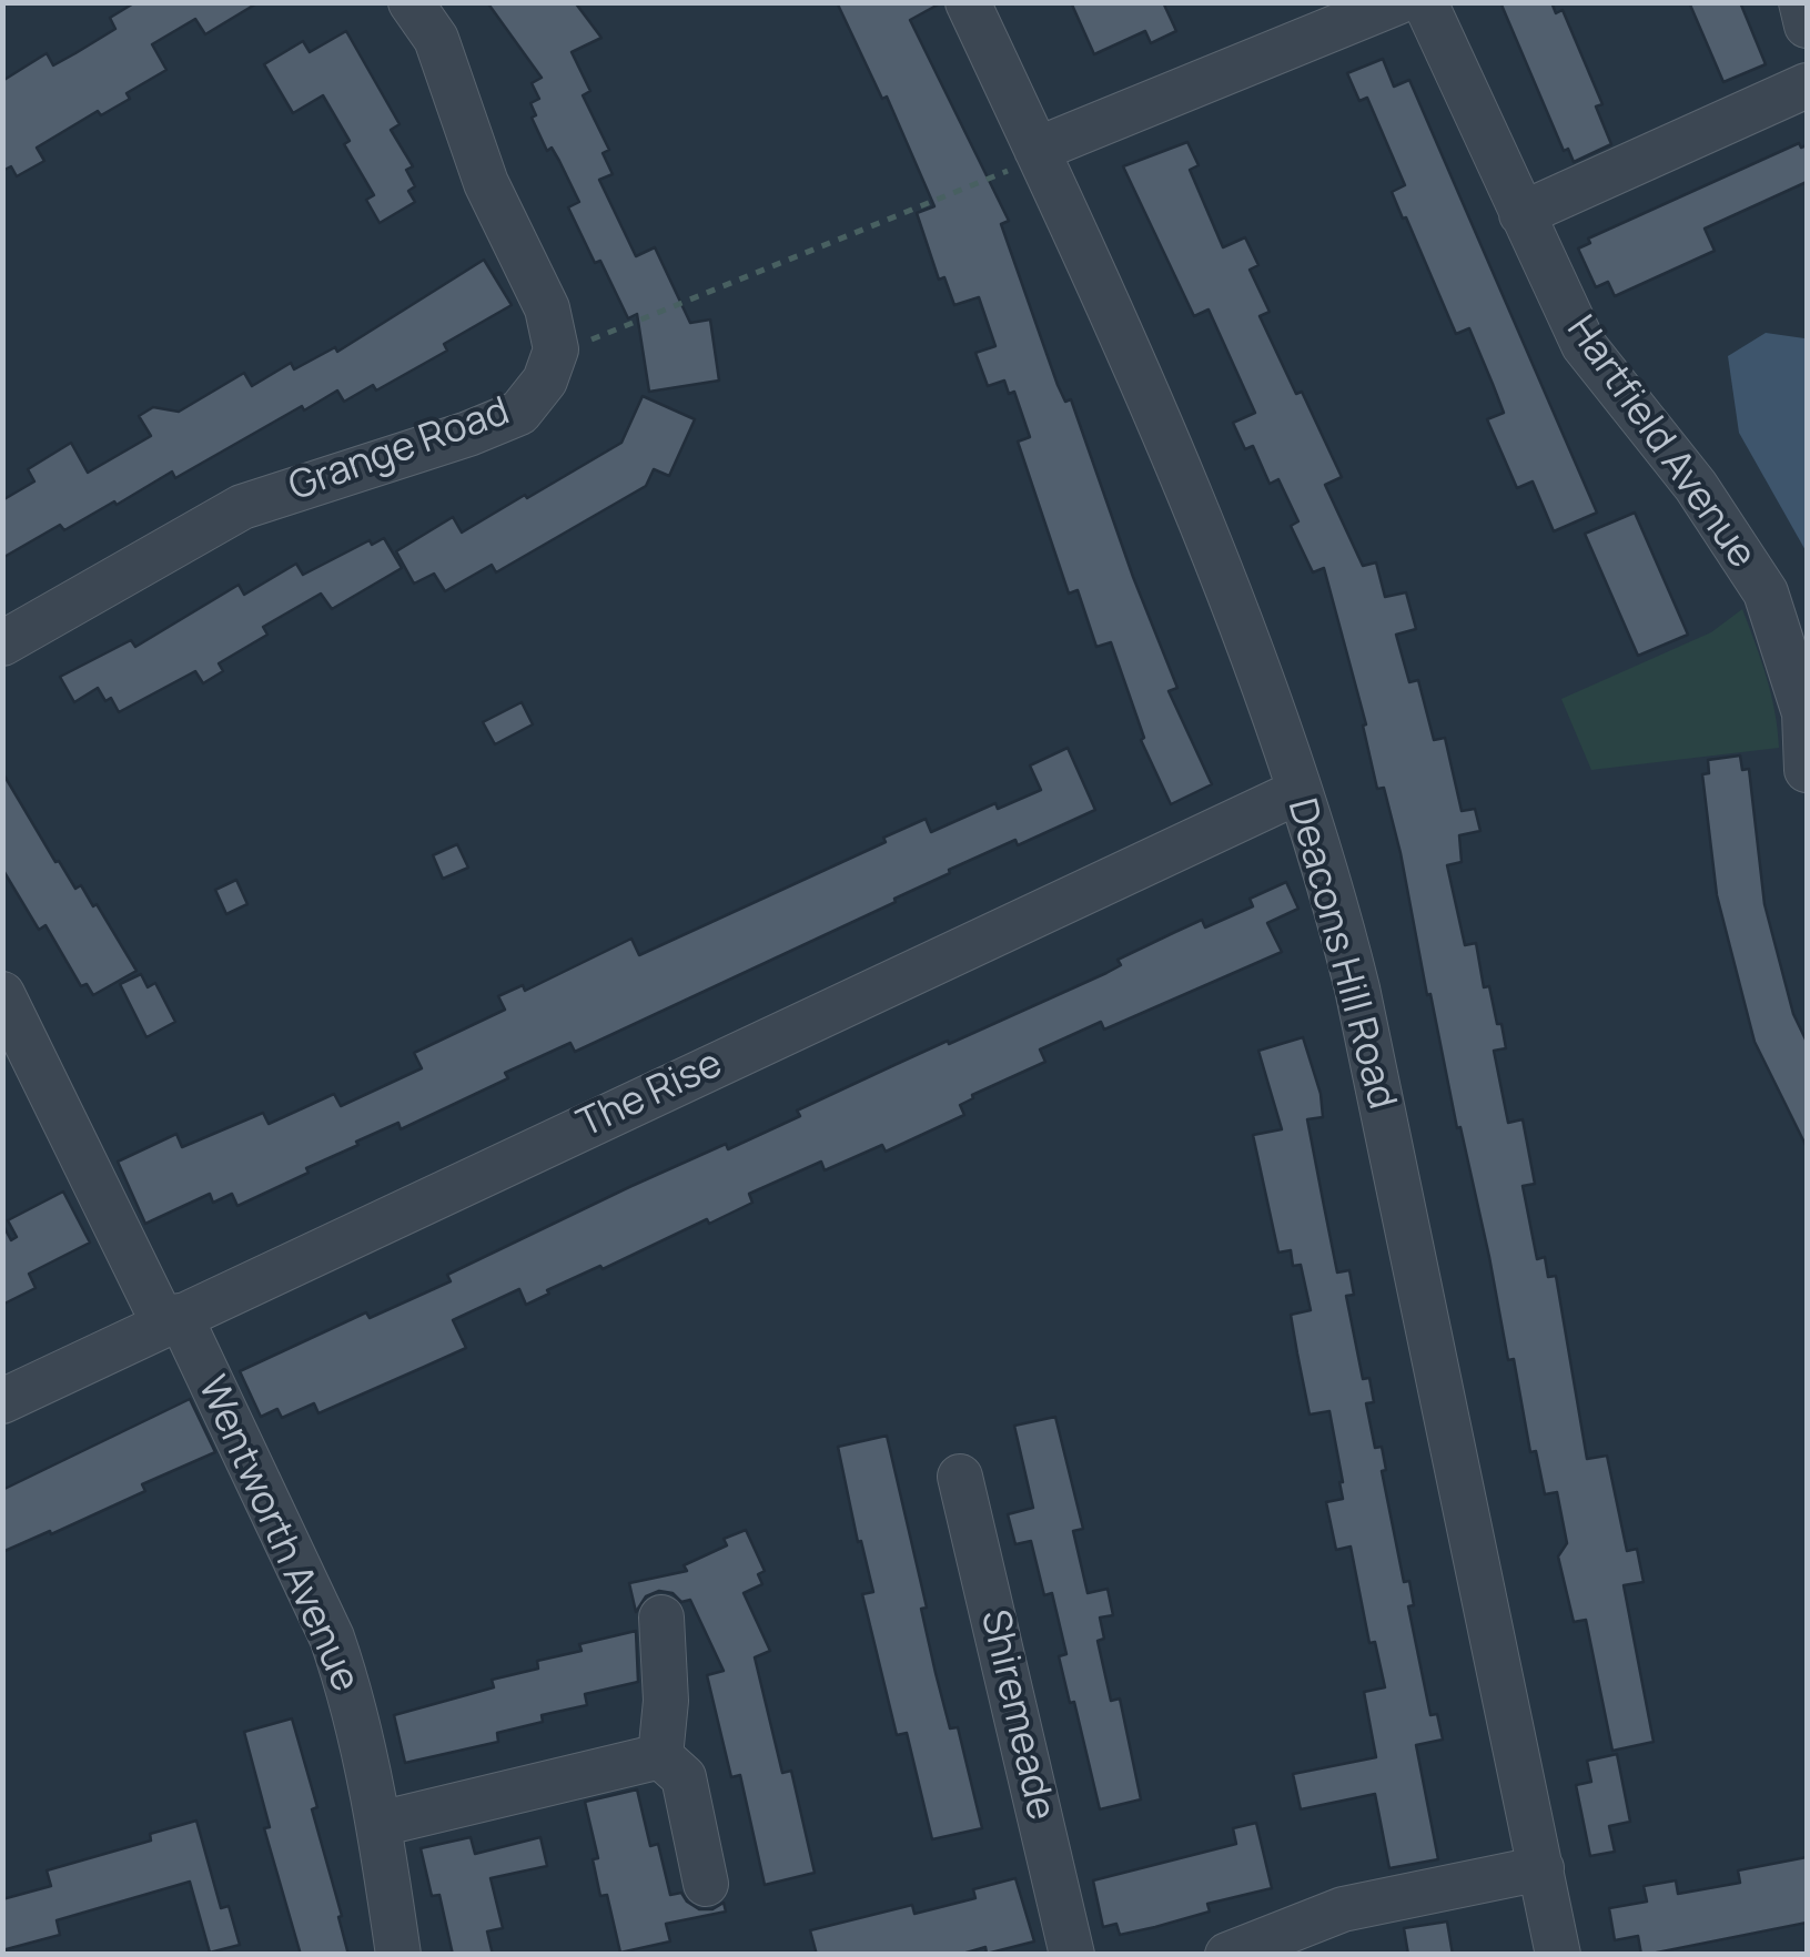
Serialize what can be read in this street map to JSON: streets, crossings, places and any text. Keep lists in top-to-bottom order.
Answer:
{
  "streets": {
    "street": [
      "Hartfield Avenue",
      "Grange Road",
      "Deacons Hill Road",
      "The Rise",
      "Wentworth Avenue",
      "Shiremeade"
    ]
  },
  "crossings": [
    ["Deacons Hill Road", "The Rise"],
    ["The Rise", "Wentworth Avenue"]
  ]
}
